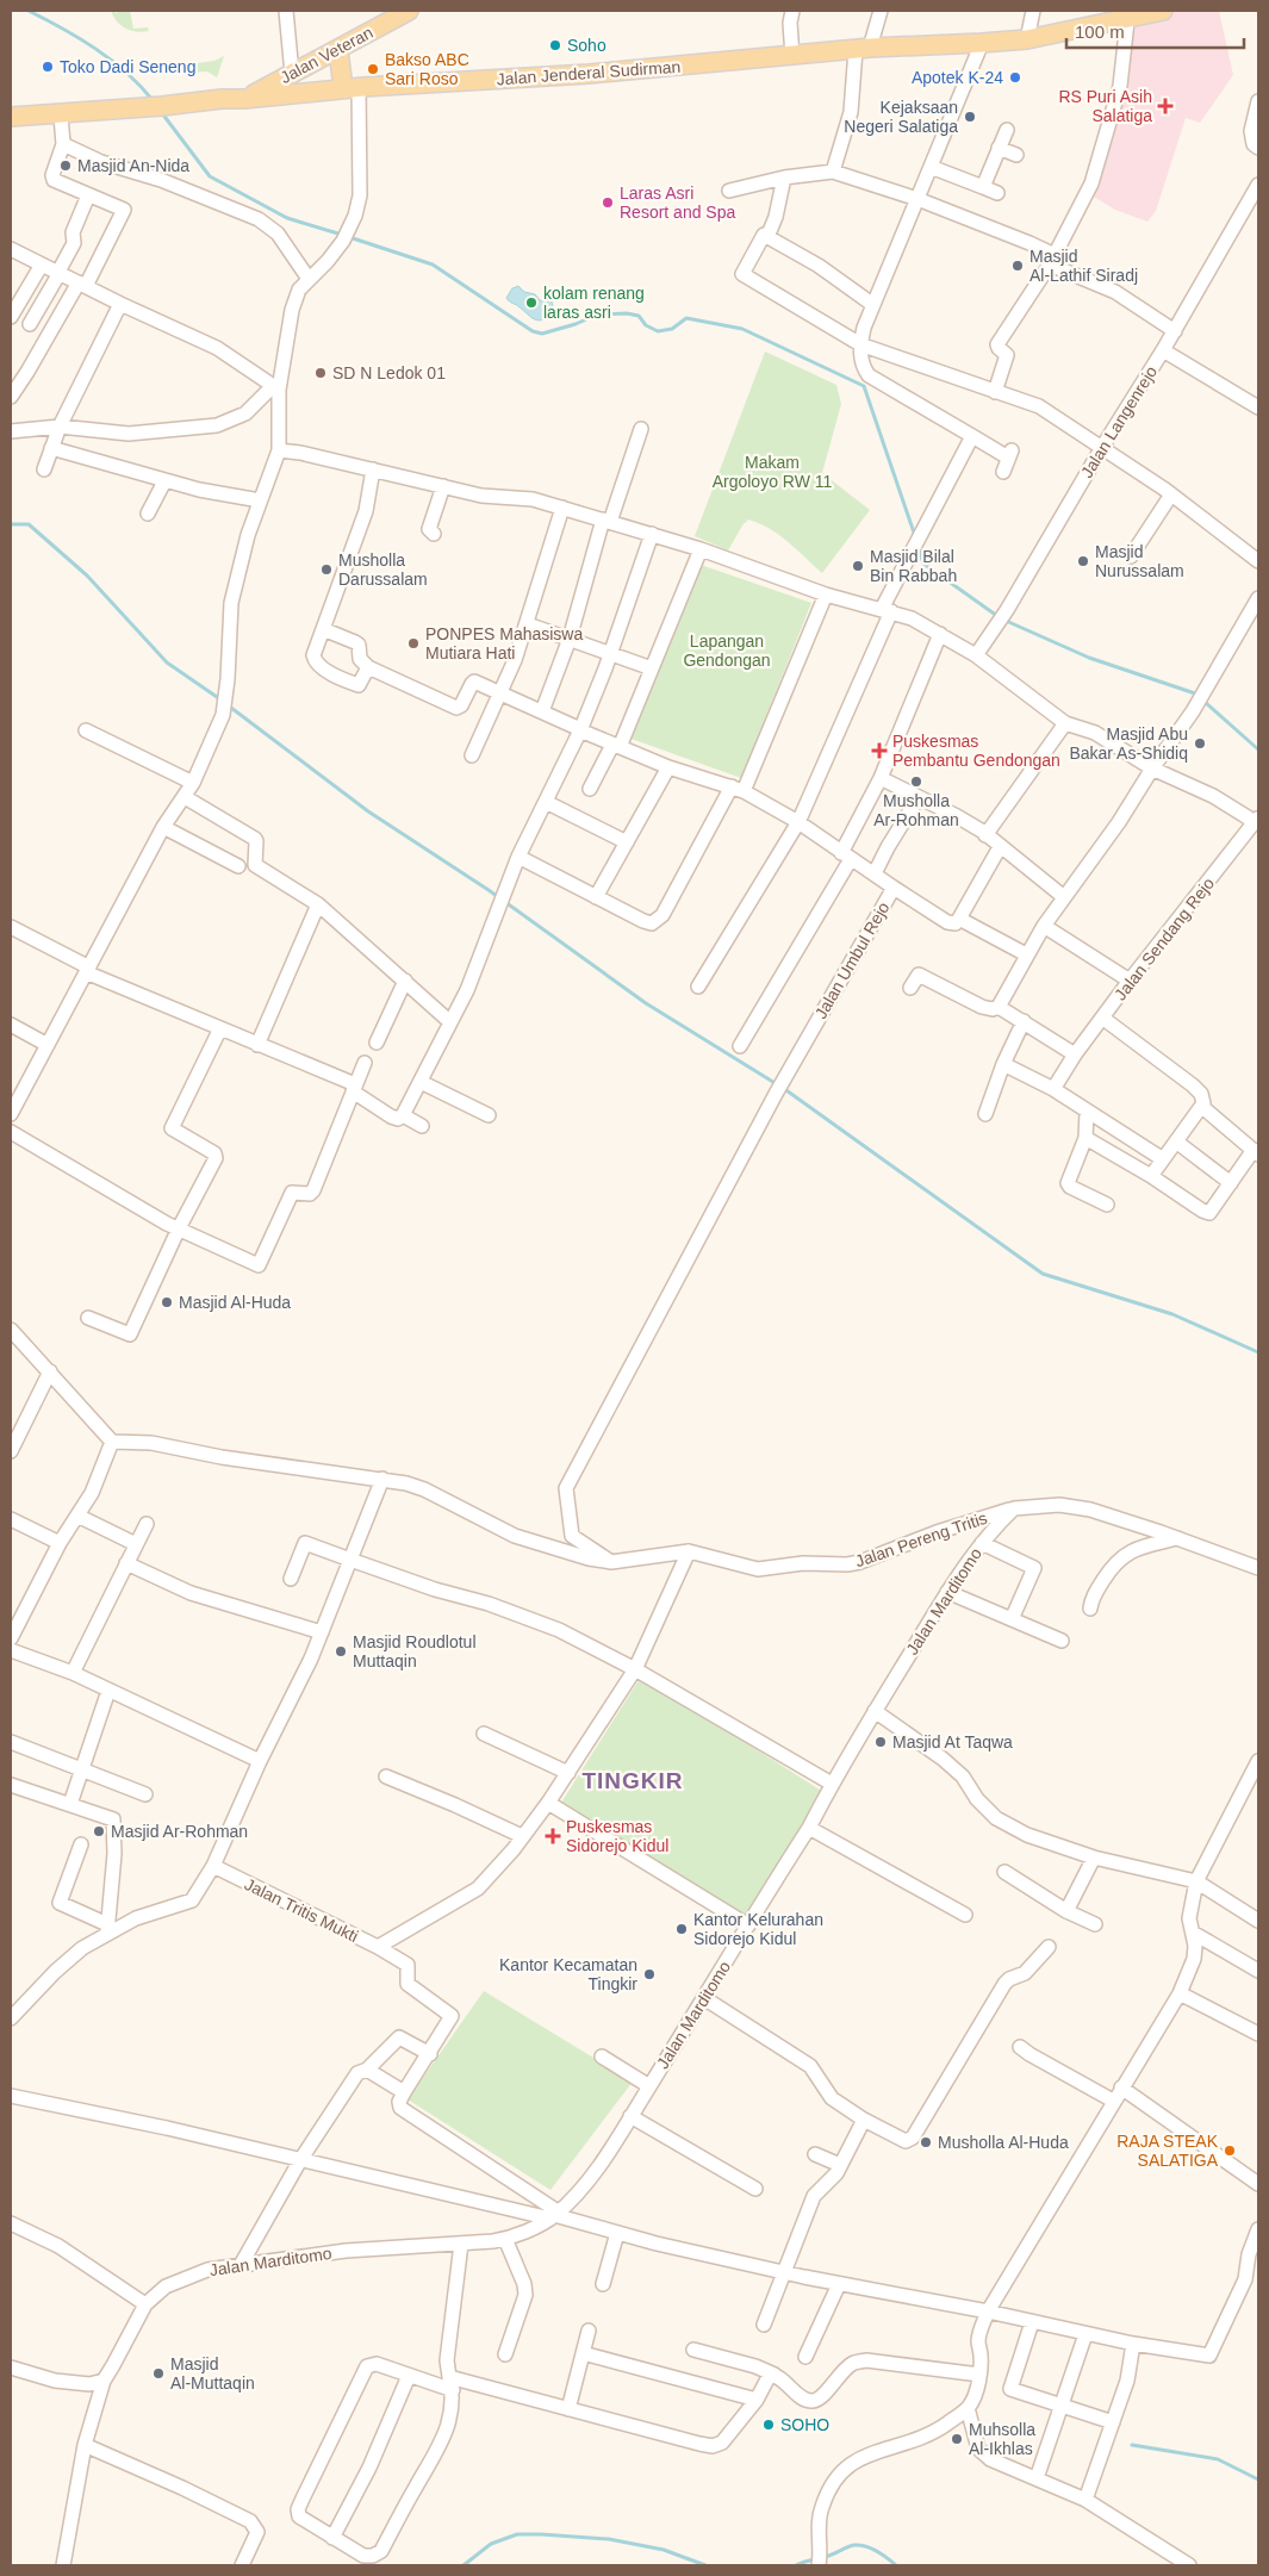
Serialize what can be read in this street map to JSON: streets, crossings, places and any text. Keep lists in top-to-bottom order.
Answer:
{
  "streets": {
    "main road": ["Jalan Veteran", "Jalan Jenderal Sudirman"],
    "street": [
      "Jalan Langenrejo",
      "Jalan Sendang Rejo",
      "Jalan Umbul Rejo",
      "Jalan Pereng Tritis",
      "Jalan Marditomo",
      "Jalan Tritis Mukti"
    ]
  },
  "crossings": [
    ["Jalan Veteran", "Jalan Jenderal Sudirman"],
    ["Jalan Umbul Rejo", "Jalan Pereng Tritis"],
    ["Jalan Pereng Tritis", "Jalan Marditomo"],
    ["Jalan Pereng Tritis", "Jalan Tritis Mukti"]
  ],
  "districts": ["TINGKIR"],
  "parks": ["Makam Argoloyo RW 11", "Lapangan Gendongan"],
  "places": {
    "other": [
      "Soho",
      "Toko Dadi Seneng",
      "Bakso ABC Sari Roso",
      "Apotek K-24",
      "Kejaksaan Negeri Salatiga",
      "Masjid An-Nida",
      "Laras Asri Resort and Spa",
      "Masjid Al-Lathif Siradj",
      "kolam renang laras asri",
      "SD N Ledok 01",
      "Masjid Nurussalam",
      "Masjid Bilal Bin Rabbah",
      "Musholla Darussalam",
      "PONPES Mahasiswa Mutiara Hati",
      "Masjid Abu Bakar As-Shidiq",
      "Musholla Ar-Rohman",
      "Masjid Al-Huda",
      "Masjid Roudlotul Muttaqin",
      "Masjid At Taqwa",
      "Masjid Ar-Rohman",
      "Kantor Kelurahan Sidorejo Kidul",
      "Kantor Kecamatan Tingkir",
      "Musholla Al-Huda",
      "RAJA STEAK SALATIGA",
      "Masjid Al-Muttaqin",
      "SOHO",
      "Muhsolla Al-Ikhlas"
    ],
    "health": ["RS Puri Asih Salatiga", "Puskesmas Pembantu Gendongan", "Puskesmas Sidorejo Kidul"]
  },
  "scale_bar": "100 m"
}
